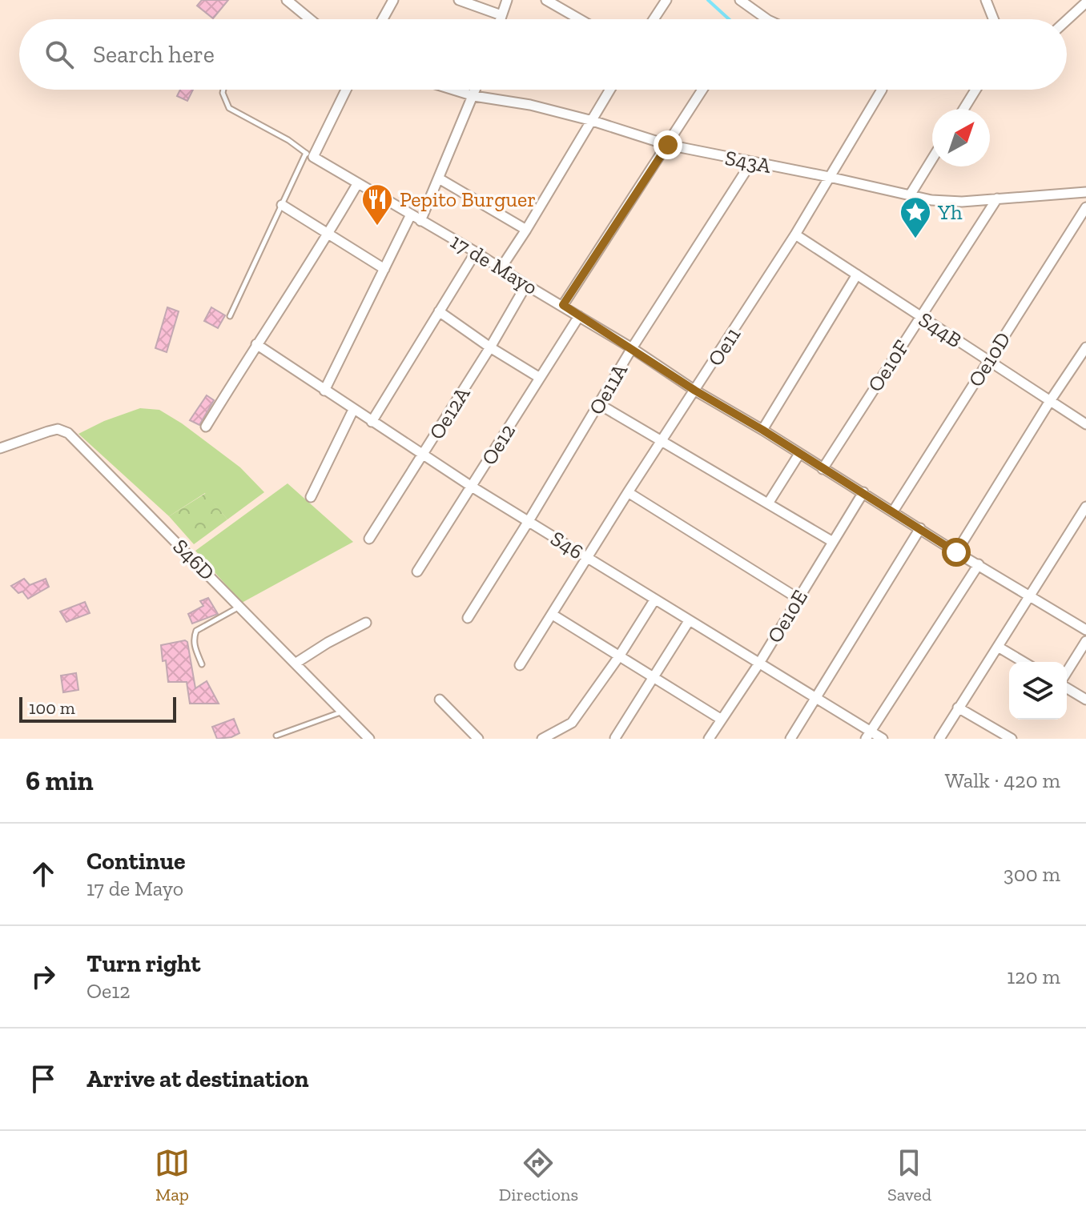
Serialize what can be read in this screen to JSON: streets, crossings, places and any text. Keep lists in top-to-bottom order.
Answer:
{
  "streets": {
    "street": [
      "S43A",
      "17 de Mayo",
      "S44B",
      "Oe11",
      "Oe10D",
      "Oe10F",
      "Oe11A",
      "Oe12A",
      "Oe12",
      "S46",
      "S46D",
      "Oe10E"
    ]
  },
  "crossings": [
    ["S43A", "Oe11"],
    ["S43A", "Oe10F"],
    ["S43A", "Oe11A"],
    ["17 de Mayo", "Oe11"],
    ["17 de Mayo", "Oe10D"],
    ["17 de Mayo", "Oe10F"],
    ["17 de Mayo", "Oe11A"],
    ["17 de Mayo", "Oe12A"],
    ["17 de Mayo", "Oe12"],
    ["17 de Mayo", "Oe10E"],
    ["S44B", "Oe11"],
    ["S44B", "Oe10D"],
    ["S44B", "Oe10F"],
    ["Oe11", "S46"],
    ["Oe11A", "S46"],
    ["Oe12A", "S46"],
    ["Oe12", "S46"],
    ["S46", "Oe10E"]
  ],
  "places": {
    "restaurant": ["Pepito Burguer"],
    "place": ["Yh"]
  },
  "scale_bar": "100 m",
  "north": "top right",
  "page": {
    "search": "Search here",
    "scale": "100 m",
    "heading": ["6 min", "Walk · 420 m"],
    "list": [
      ["Continue", "17 de Mayo", "300 m"],
      ["Turn right", "Oe12", "120 m"],
      "Arrive at destination"
    ],
    "nav": ["Map", "Directions", "Saved"]
  }
}
